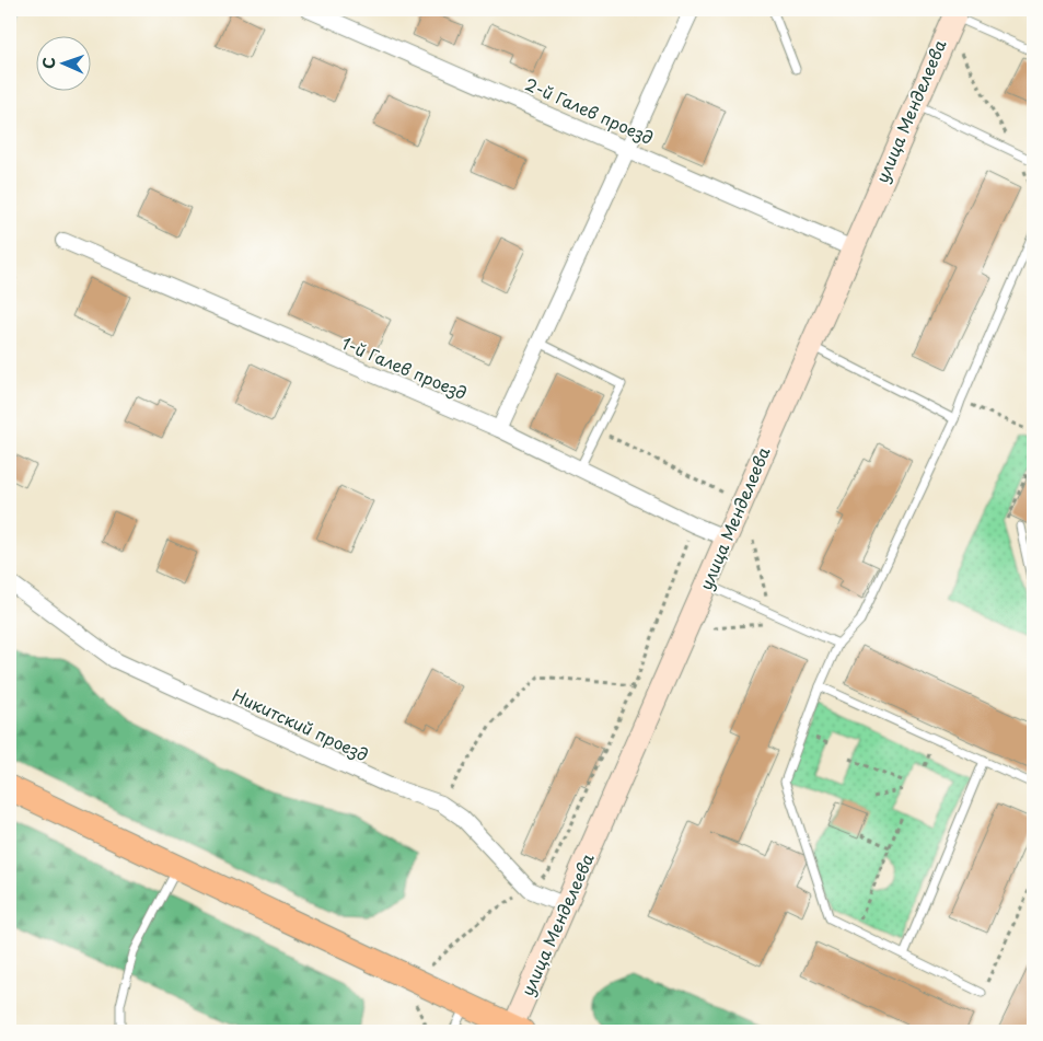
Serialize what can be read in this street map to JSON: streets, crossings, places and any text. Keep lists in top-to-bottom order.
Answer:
{
  "streets": {
    "main road": ["улица Менделеева"],
    "street": ["2-й Галев проезд", "1-й Галев проезд", "Никитский проезд"]
  },
  "crossings": [
    ["2-й Галев проезд", "улица Менделеева"],
    ["улица Менделеева", "1-й Галев проезд"],
    ["улица Менделеева", "Никитский проезд"]
  ],
  "north": "left"
}
